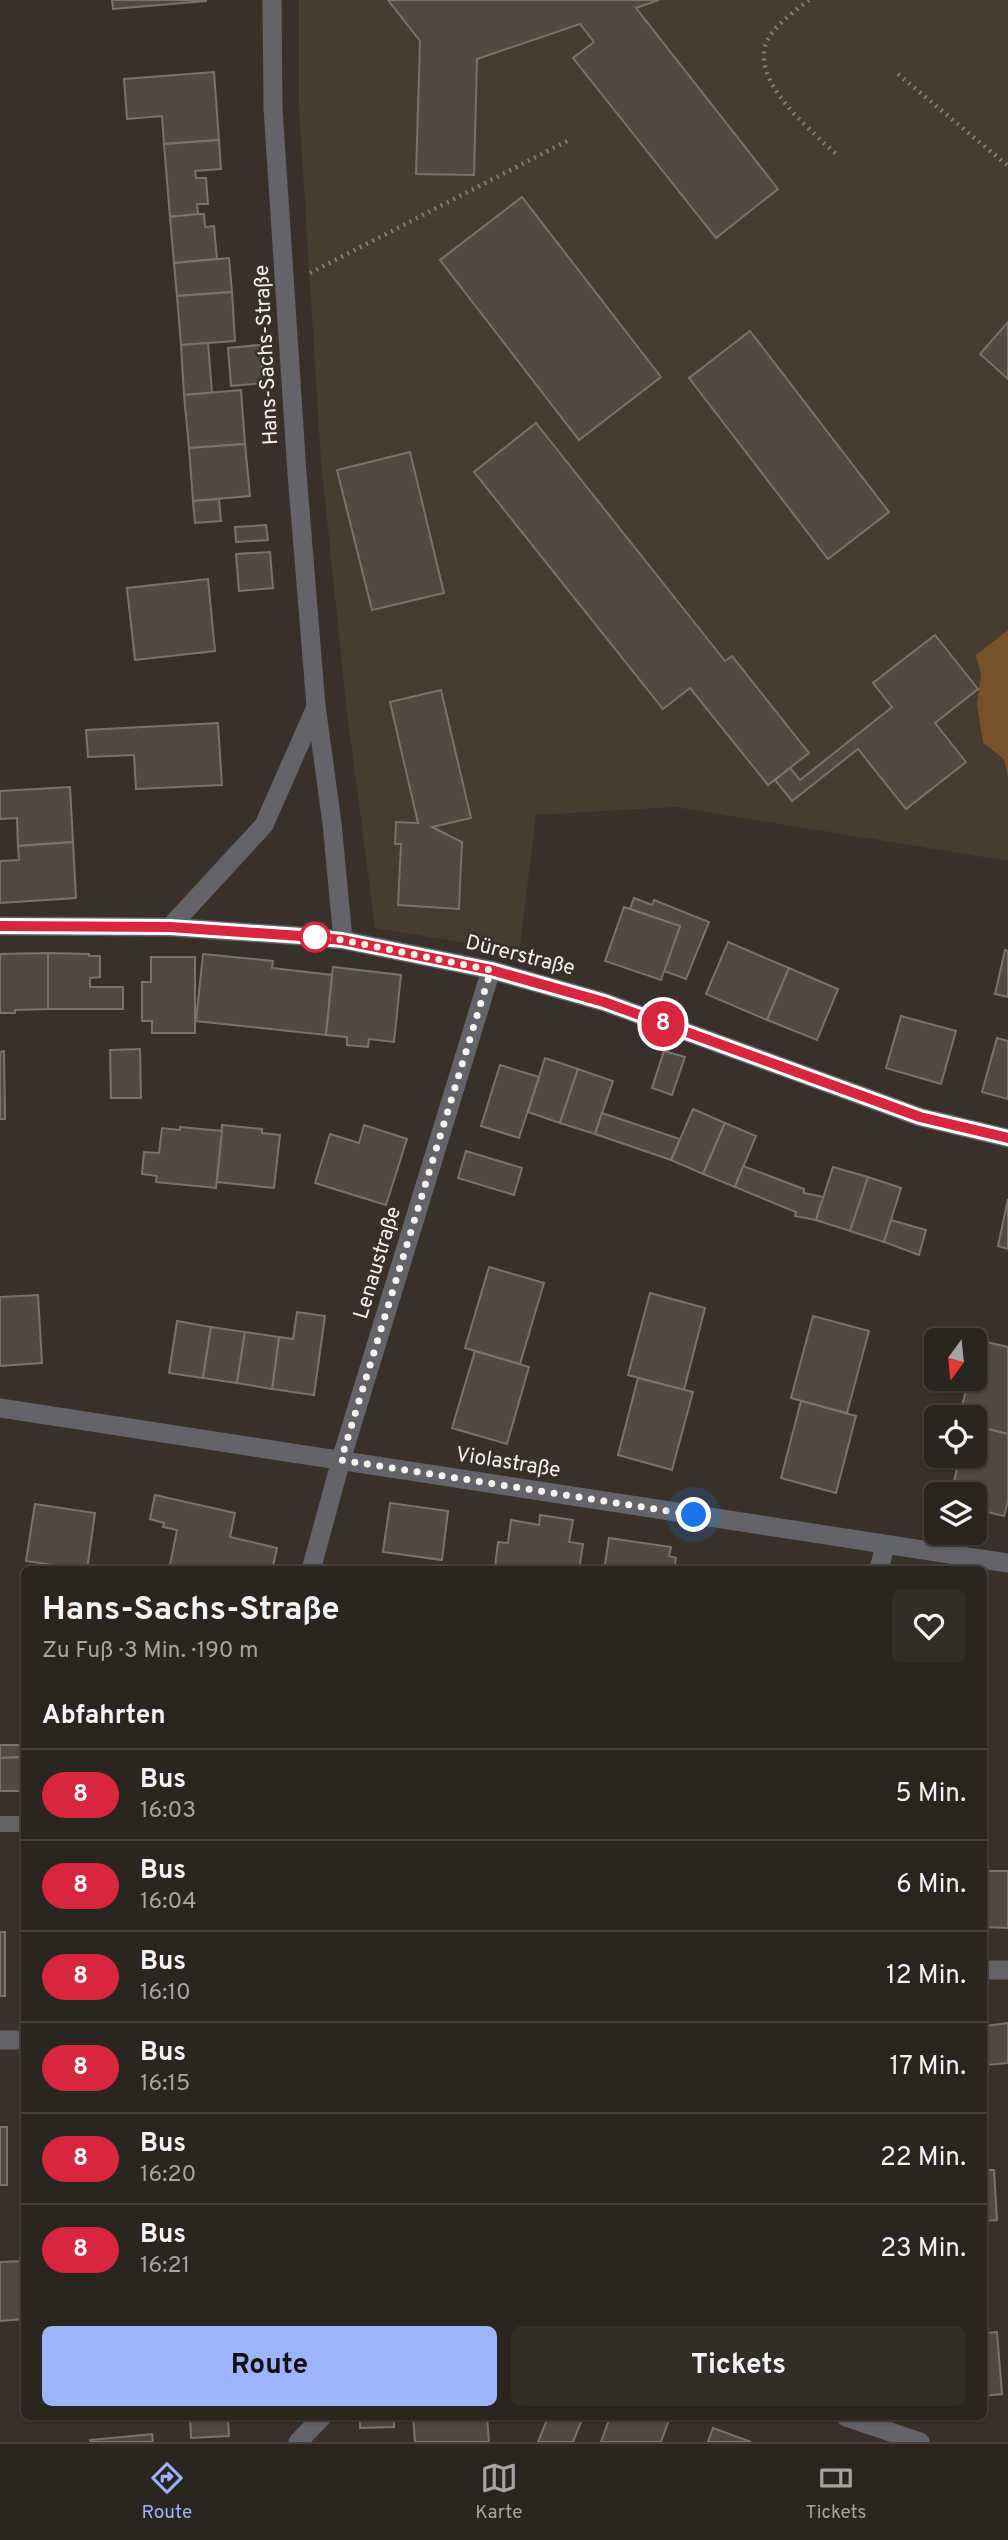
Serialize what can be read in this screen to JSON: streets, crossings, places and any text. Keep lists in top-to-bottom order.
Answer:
{
  "streets": {
    "street": [
      "Hans-Sachs-Straße",
      "Dürerstraße",
      "Lenaustraße",
      "Violastraße"
    ]
  },
  "crossings": [
    ["Hans-Sachs-Straße", "Dürerstraße"],
    ["Dürerstraße", "Lenaustraße"],
    ["Lenaustraße", "Violastraße"]
  ],
  "lines": ["bus line 8"],
  "north": "bottom",
  "page": {
    "on_map": "8",
    "heading": [
      ["Hans-Sachs-Straße", "Zu Fuß · 3 Min. · 190 m"],
      "Abfahrten"
    ],
    "list": [
      {
        "mark": "8",
        "name": "Bus",
        "note": "16:03",
        "value": "5 Min."
      },
      {
        "mark": "8",
        "name": "Bus",
        "note": "16:04",
        "value": "6 Min."
      },
      {
        "mark": "8",
        "name": "Bus",
        "note": "16:10",
        "value": "12 Min."
      },
      {
        "mark": "8",
        "name": "Bus",
        "note": "16:15",
        "value": "17 Min."
      },
      {
        "mark": "8",
        "name": "Bus",
        "note": "16:20",
        "value": "22 Min."
      },
      {
        "mark": "8",
        "name": "Bus",
        "note": "16:21",
        "value": "23 Min."
      }
    ],
    "buttons": ["Route", "Tickets"],
    "tabs": ["Route", "Karte", "Tickets"]
  }
}
